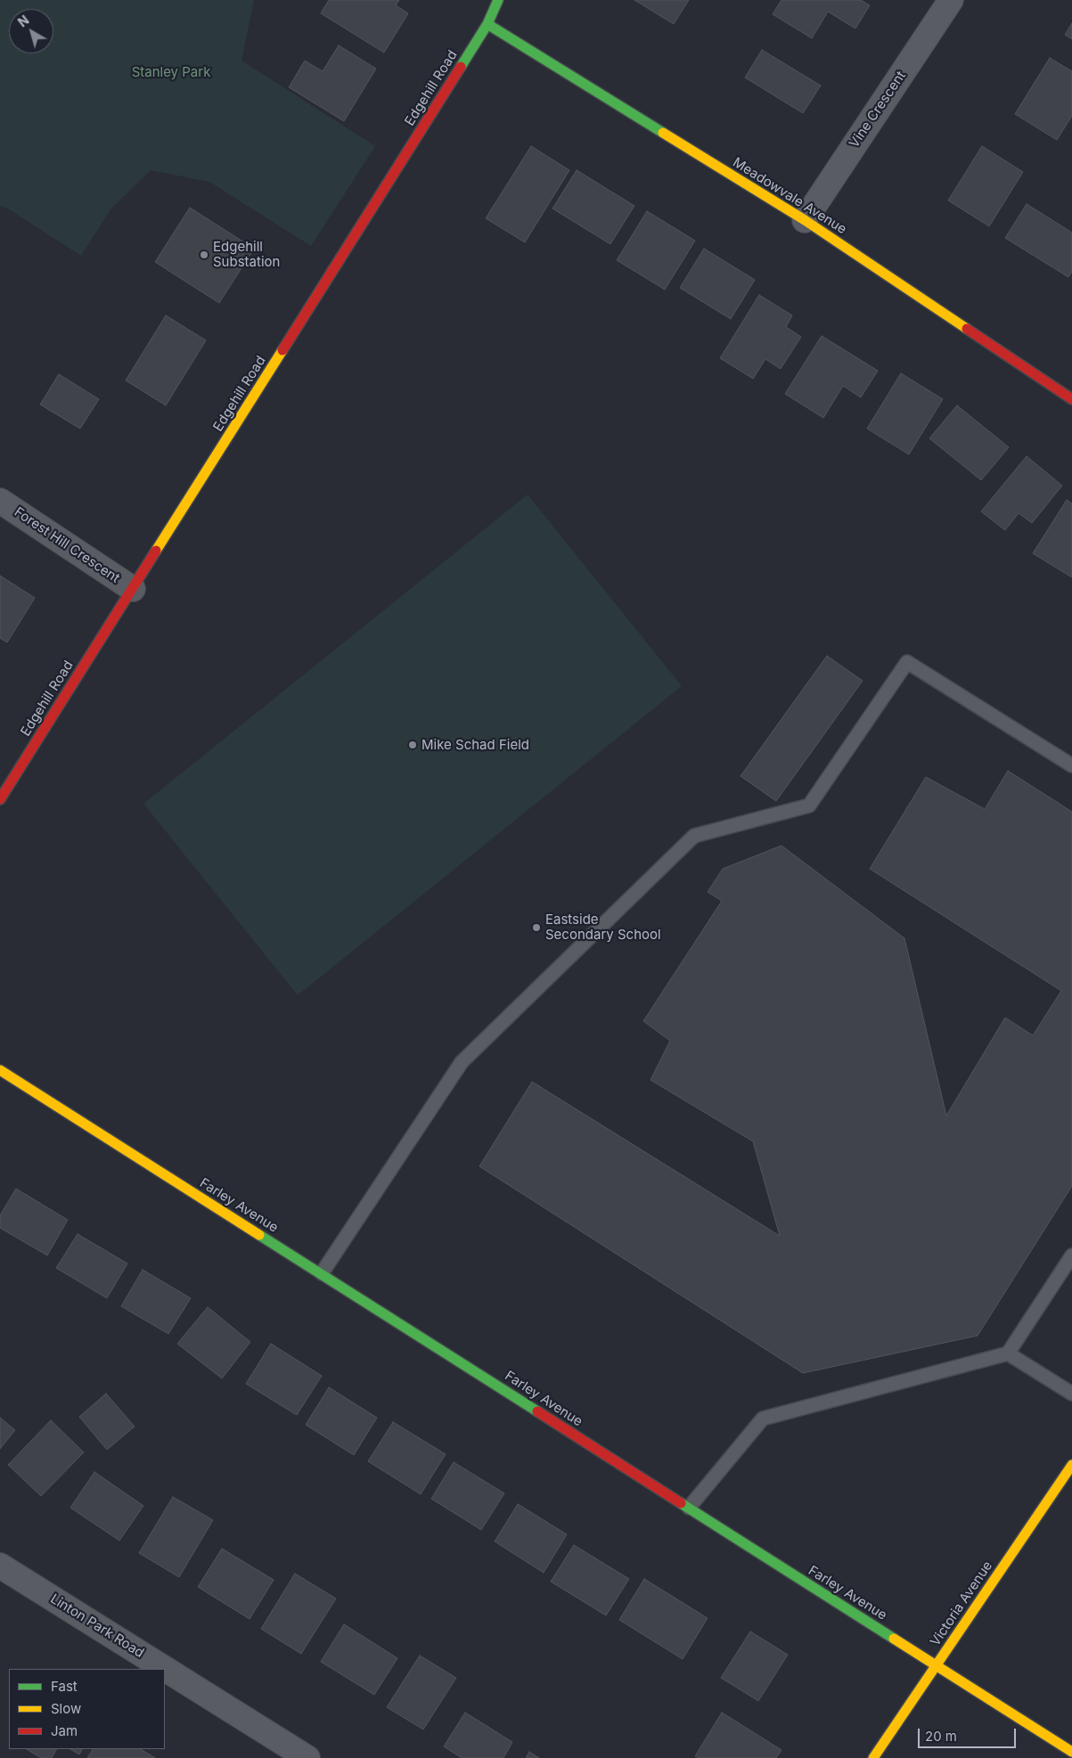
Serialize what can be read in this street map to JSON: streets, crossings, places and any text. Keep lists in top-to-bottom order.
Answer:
{
  "streets": {
    "street": [
      "Edgehill Road",
      "Vine Crescent",
      "Meadowvale Avenue",
      "Forest Hill Crescent",
      "Farley Avenue",
      "Victoria Avenue",
      "Linton Park Road"
    ]
  },
  "crossings": [
    ["Edgehill Road", "Meadowvale Avenue"],
    ["Edgehill Road", "Forest Hill Crescent"],
    ["Vine Crescent", "Meadowvale Avenue"],
    ["Farley Avenue", "Victoria Avenue"]
  ],
  "parks": ["Stanley Park"],
  "places": ["Edgehill Substation", "Mike Schad Field", "Eastside Secondary School"],
  "legend": ["Fast", "Slow", "Jam"],
  "scale_bar": "20 m",
  "north": "top left"
}
